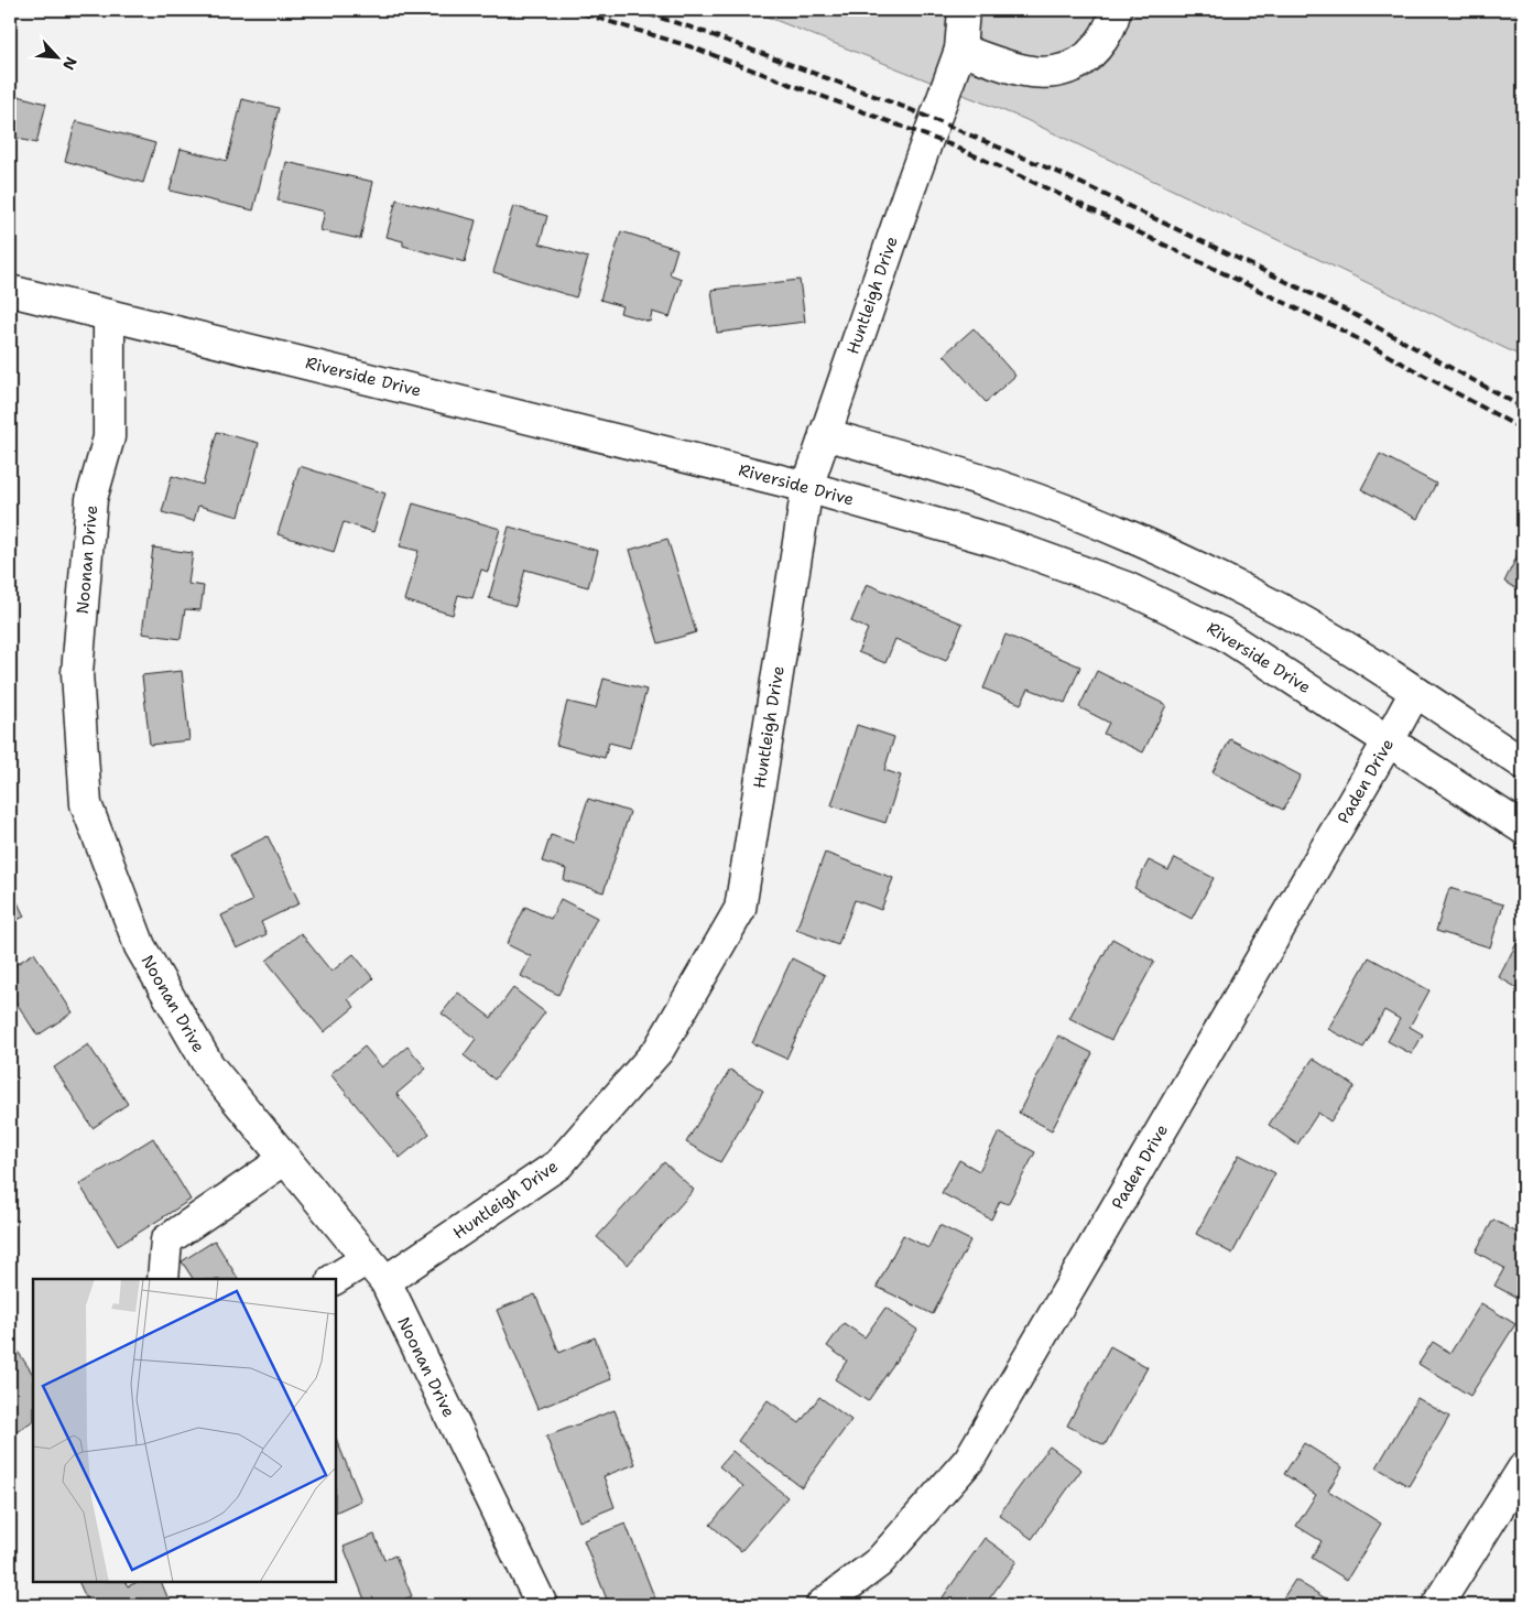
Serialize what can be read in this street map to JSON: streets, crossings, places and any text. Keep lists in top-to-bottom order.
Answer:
{
  "streets": {
    "street": [
      "Huntleigh Drive",
      "Riverside Drive",
      "Noonan Drive",
      "Paden Drive"
    ]
  },
  "crossings": [
    ["Huntleigh Drive", "Riverside Drive"],
    ["Huntleigh Drive", "Noonan Drive"],
    ["Riverside Drive", "Noonan Drive"],
    ["Riverside Drive", "Paden Drive"]
  ],
  "north": "bottom right"
}
